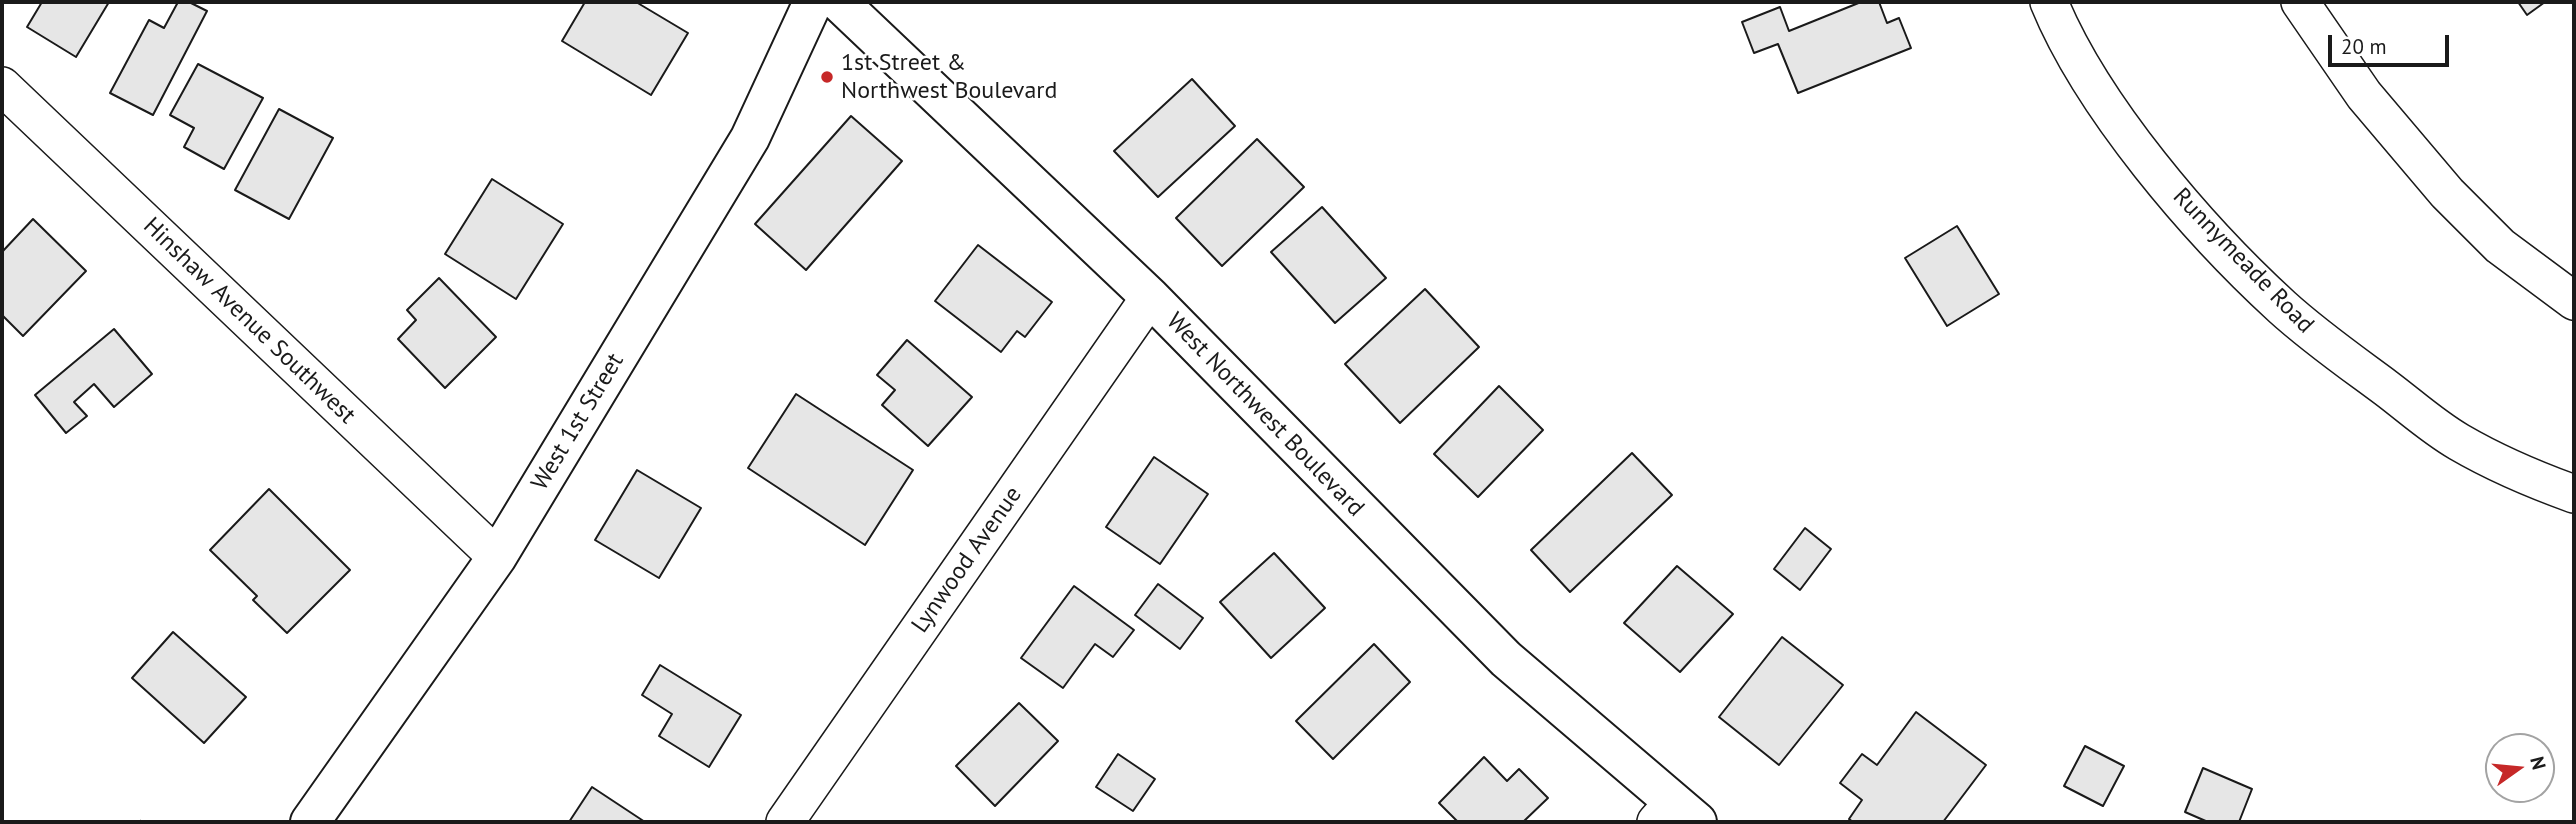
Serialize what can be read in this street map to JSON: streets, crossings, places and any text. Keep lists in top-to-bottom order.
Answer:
{
  "streets": {
    "main road": ["West Northwest Boulevard", "West 1st Street"],
    "street": ["Runnymeade Road", "Hinshaw Avenue Southwest", "Lynwood Avenue"]
  },
  "crossings": [
    ["Hinshaw Avenue Southwest", "West 1st Street"],
    ["West Northwest Boulevard", "Lynwood Avenue"]
  ],
  "places": ["1st Street & Northwest Boulevard"],
  "scale_bar": "20 m",
  "north": "right"
}
